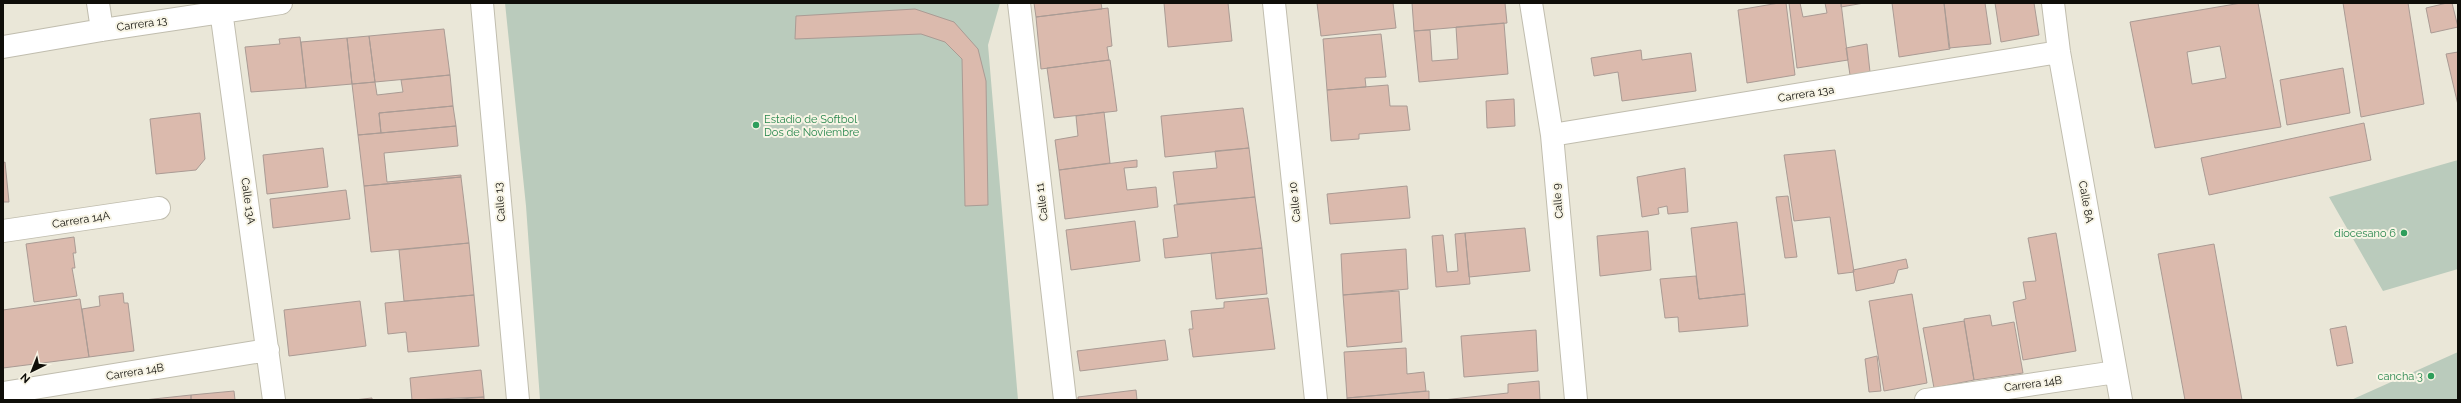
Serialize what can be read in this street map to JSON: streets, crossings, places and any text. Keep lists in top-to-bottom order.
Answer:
{
  "streets": {
    "street": [
      "Carrera 13",
      "Carrera 13a",
      "Calle 13A",
      "Calle 9",
      "Calle 13",
      "Calle 11",
      "Calle 10",
      "Calle 8A",
      "Carrera 14A",
      "Carrera 14B"
    ]
  },
  "crossings": [
    ["Carrera 13", "Calle 13A"],
    ["Carrera 13a", "Calle 9"],
    ["Carrera 13a", "Calle 8A"],
    ["Calle 13A", "Carrera 14B"],
    ["Calle 8A", "Carrera 14B"]
  ],
  "places": ["Estadio de Softbol Dos de Noviembre", "diocesano 6", "cancha 3"],
  "north": "bottom left"
}
